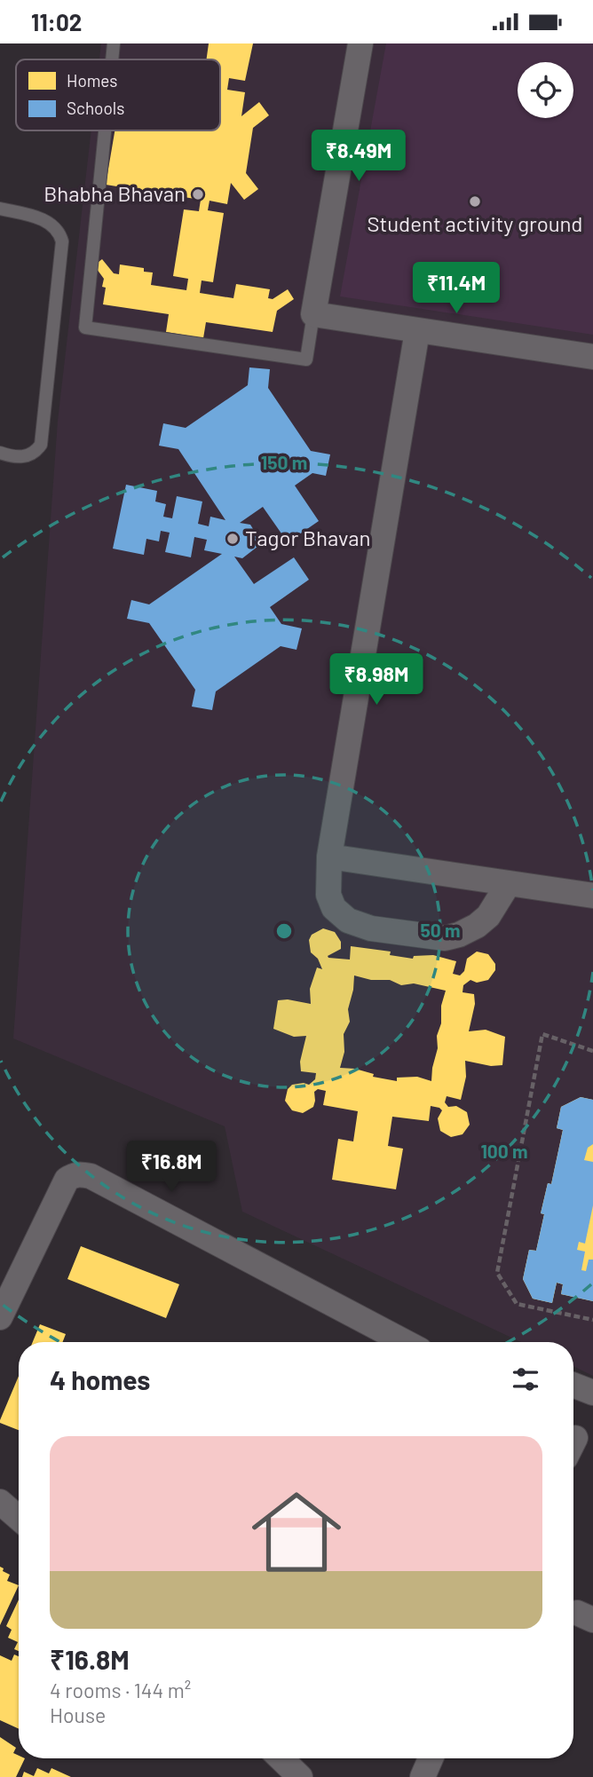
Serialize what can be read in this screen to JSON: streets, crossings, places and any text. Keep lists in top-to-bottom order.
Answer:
{
  "places": ["Bhabha Bhavan", "Student activity ground", "Tagor Bhavan"],
  "legend": ["Homes", "Schools"],
  "page": {
    "status": "11:02",
    "price": [
      "₹8.49M",
      "₹11.4M",
      "₹8.98M",
      "₹16.8M"
    ],
    "heading": "4 homes",
    "list": [
      {
        "name": "₹16.8M",
        "note": "4 rooms · 144 m² · House"
      }
    ]
  },
  "rings": ["150 m", "50 m", "100 m"]
}
